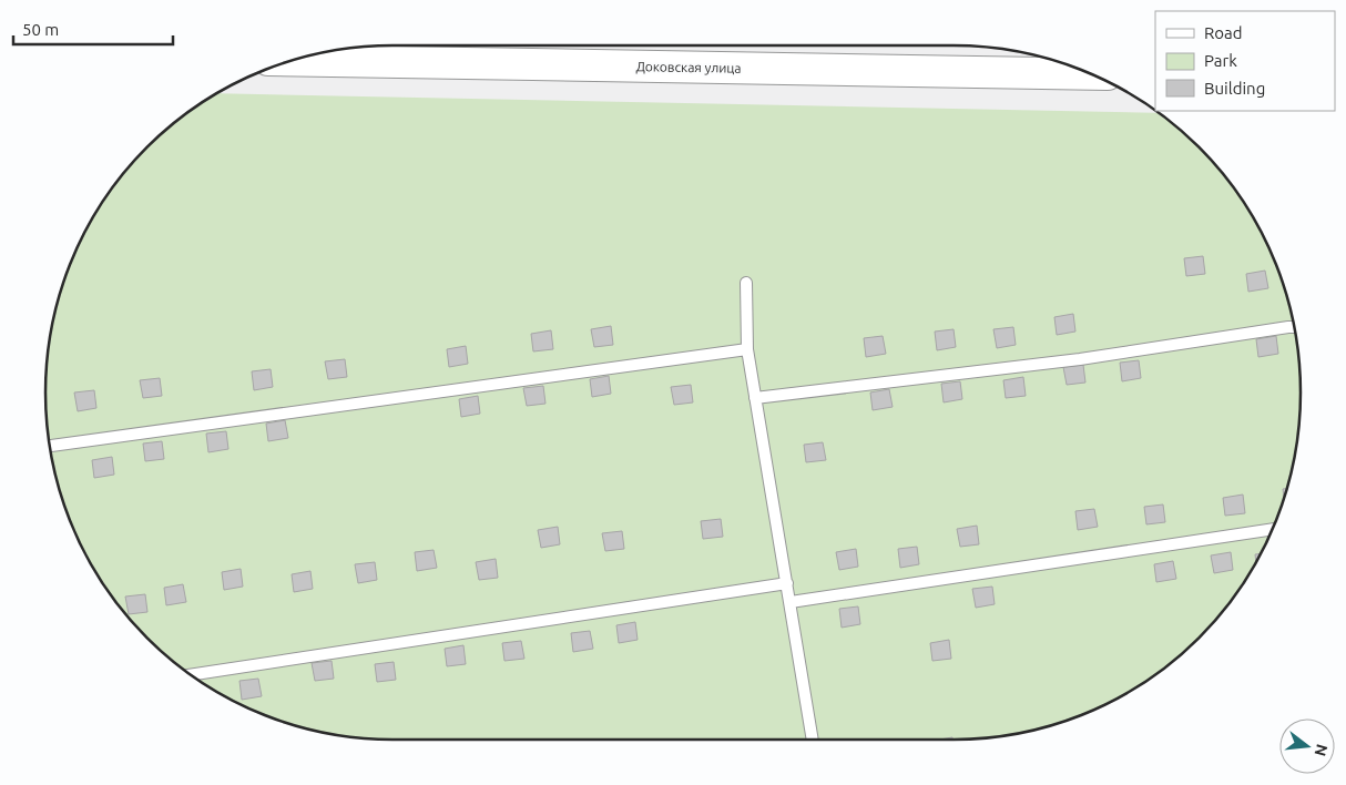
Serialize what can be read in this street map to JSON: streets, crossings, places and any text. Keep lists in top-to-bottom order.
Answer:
{
  "streets": {
    "street": ["Доковская улица"]
  },
  "legend": ["Road", "Park", "Building"],
  "scale_bar": "50 m",
  "north": "right"
}
